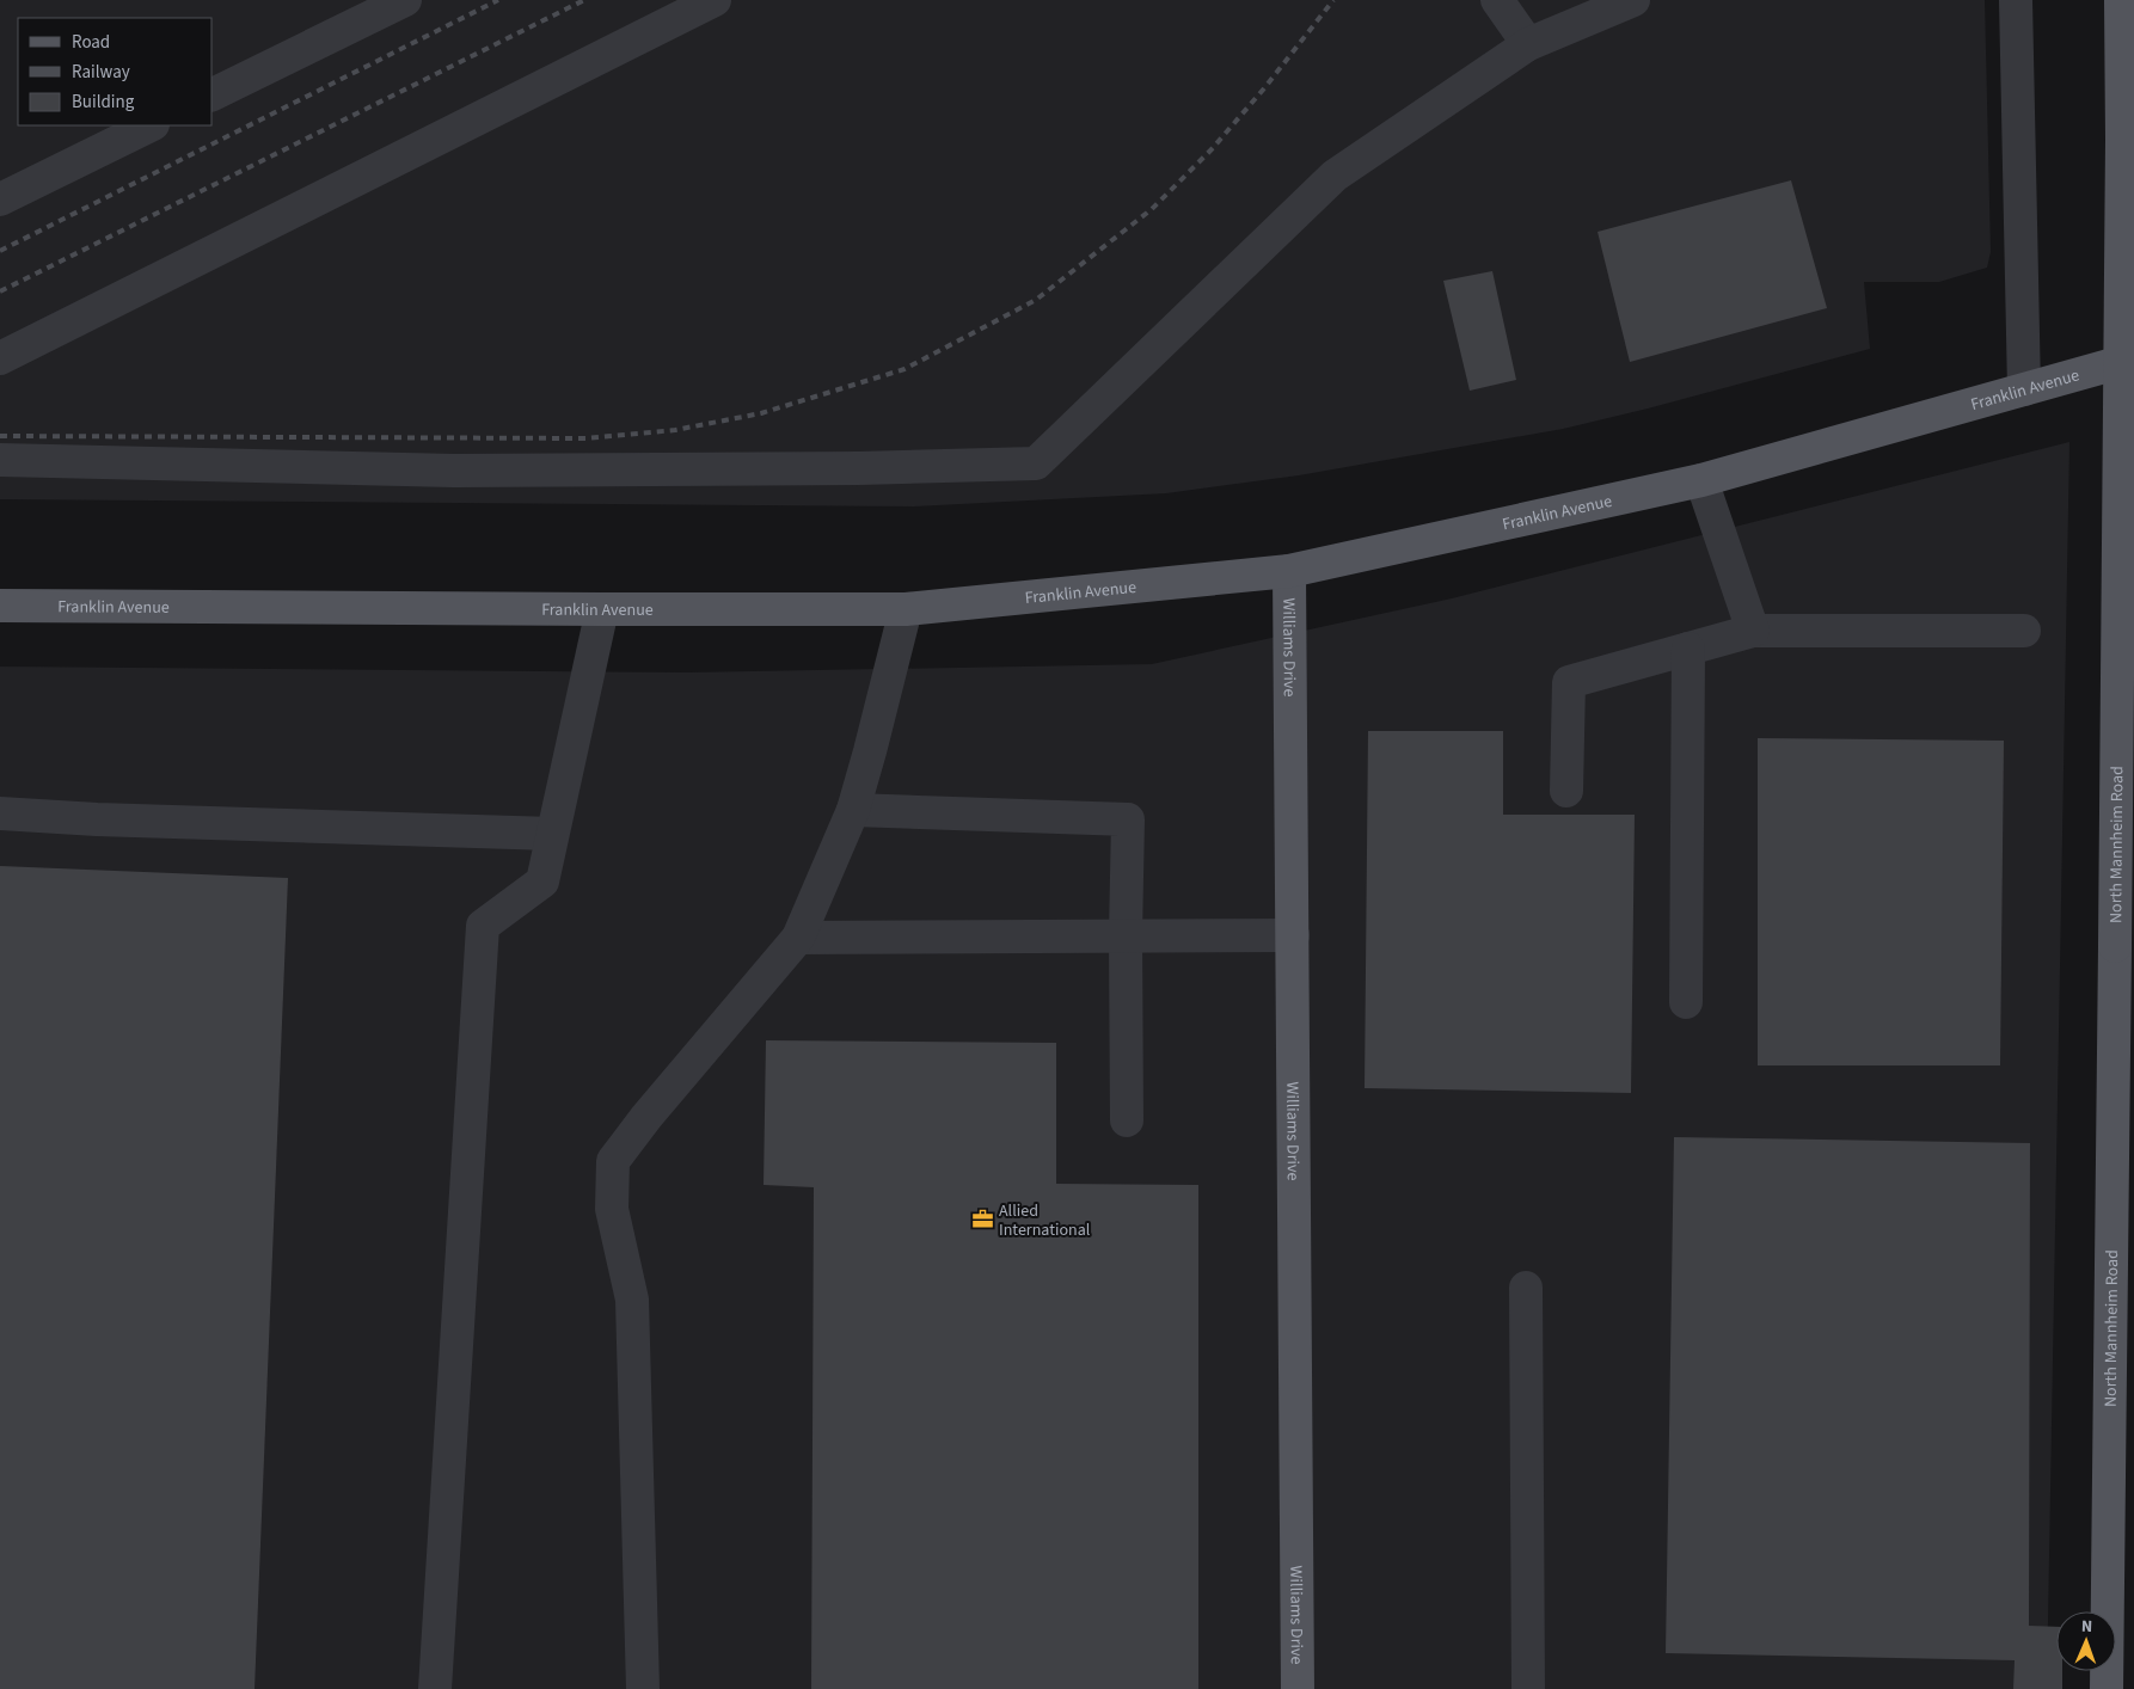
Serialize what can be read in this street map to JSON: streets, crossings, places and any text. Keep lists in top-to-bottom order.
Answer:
{
  "streets": {
    "main road": ["Franklin Avenue", "Williams Drive", "North Mannheim Road"]
  },
  "crossings": [
    ["Franklin Avenue", "Williams Drive"]
  ],
  "places": {
    "office": ["Allied International"]
  },
  "legend": ["Road", "Railway", "Building"],
  "north": "top"
}
